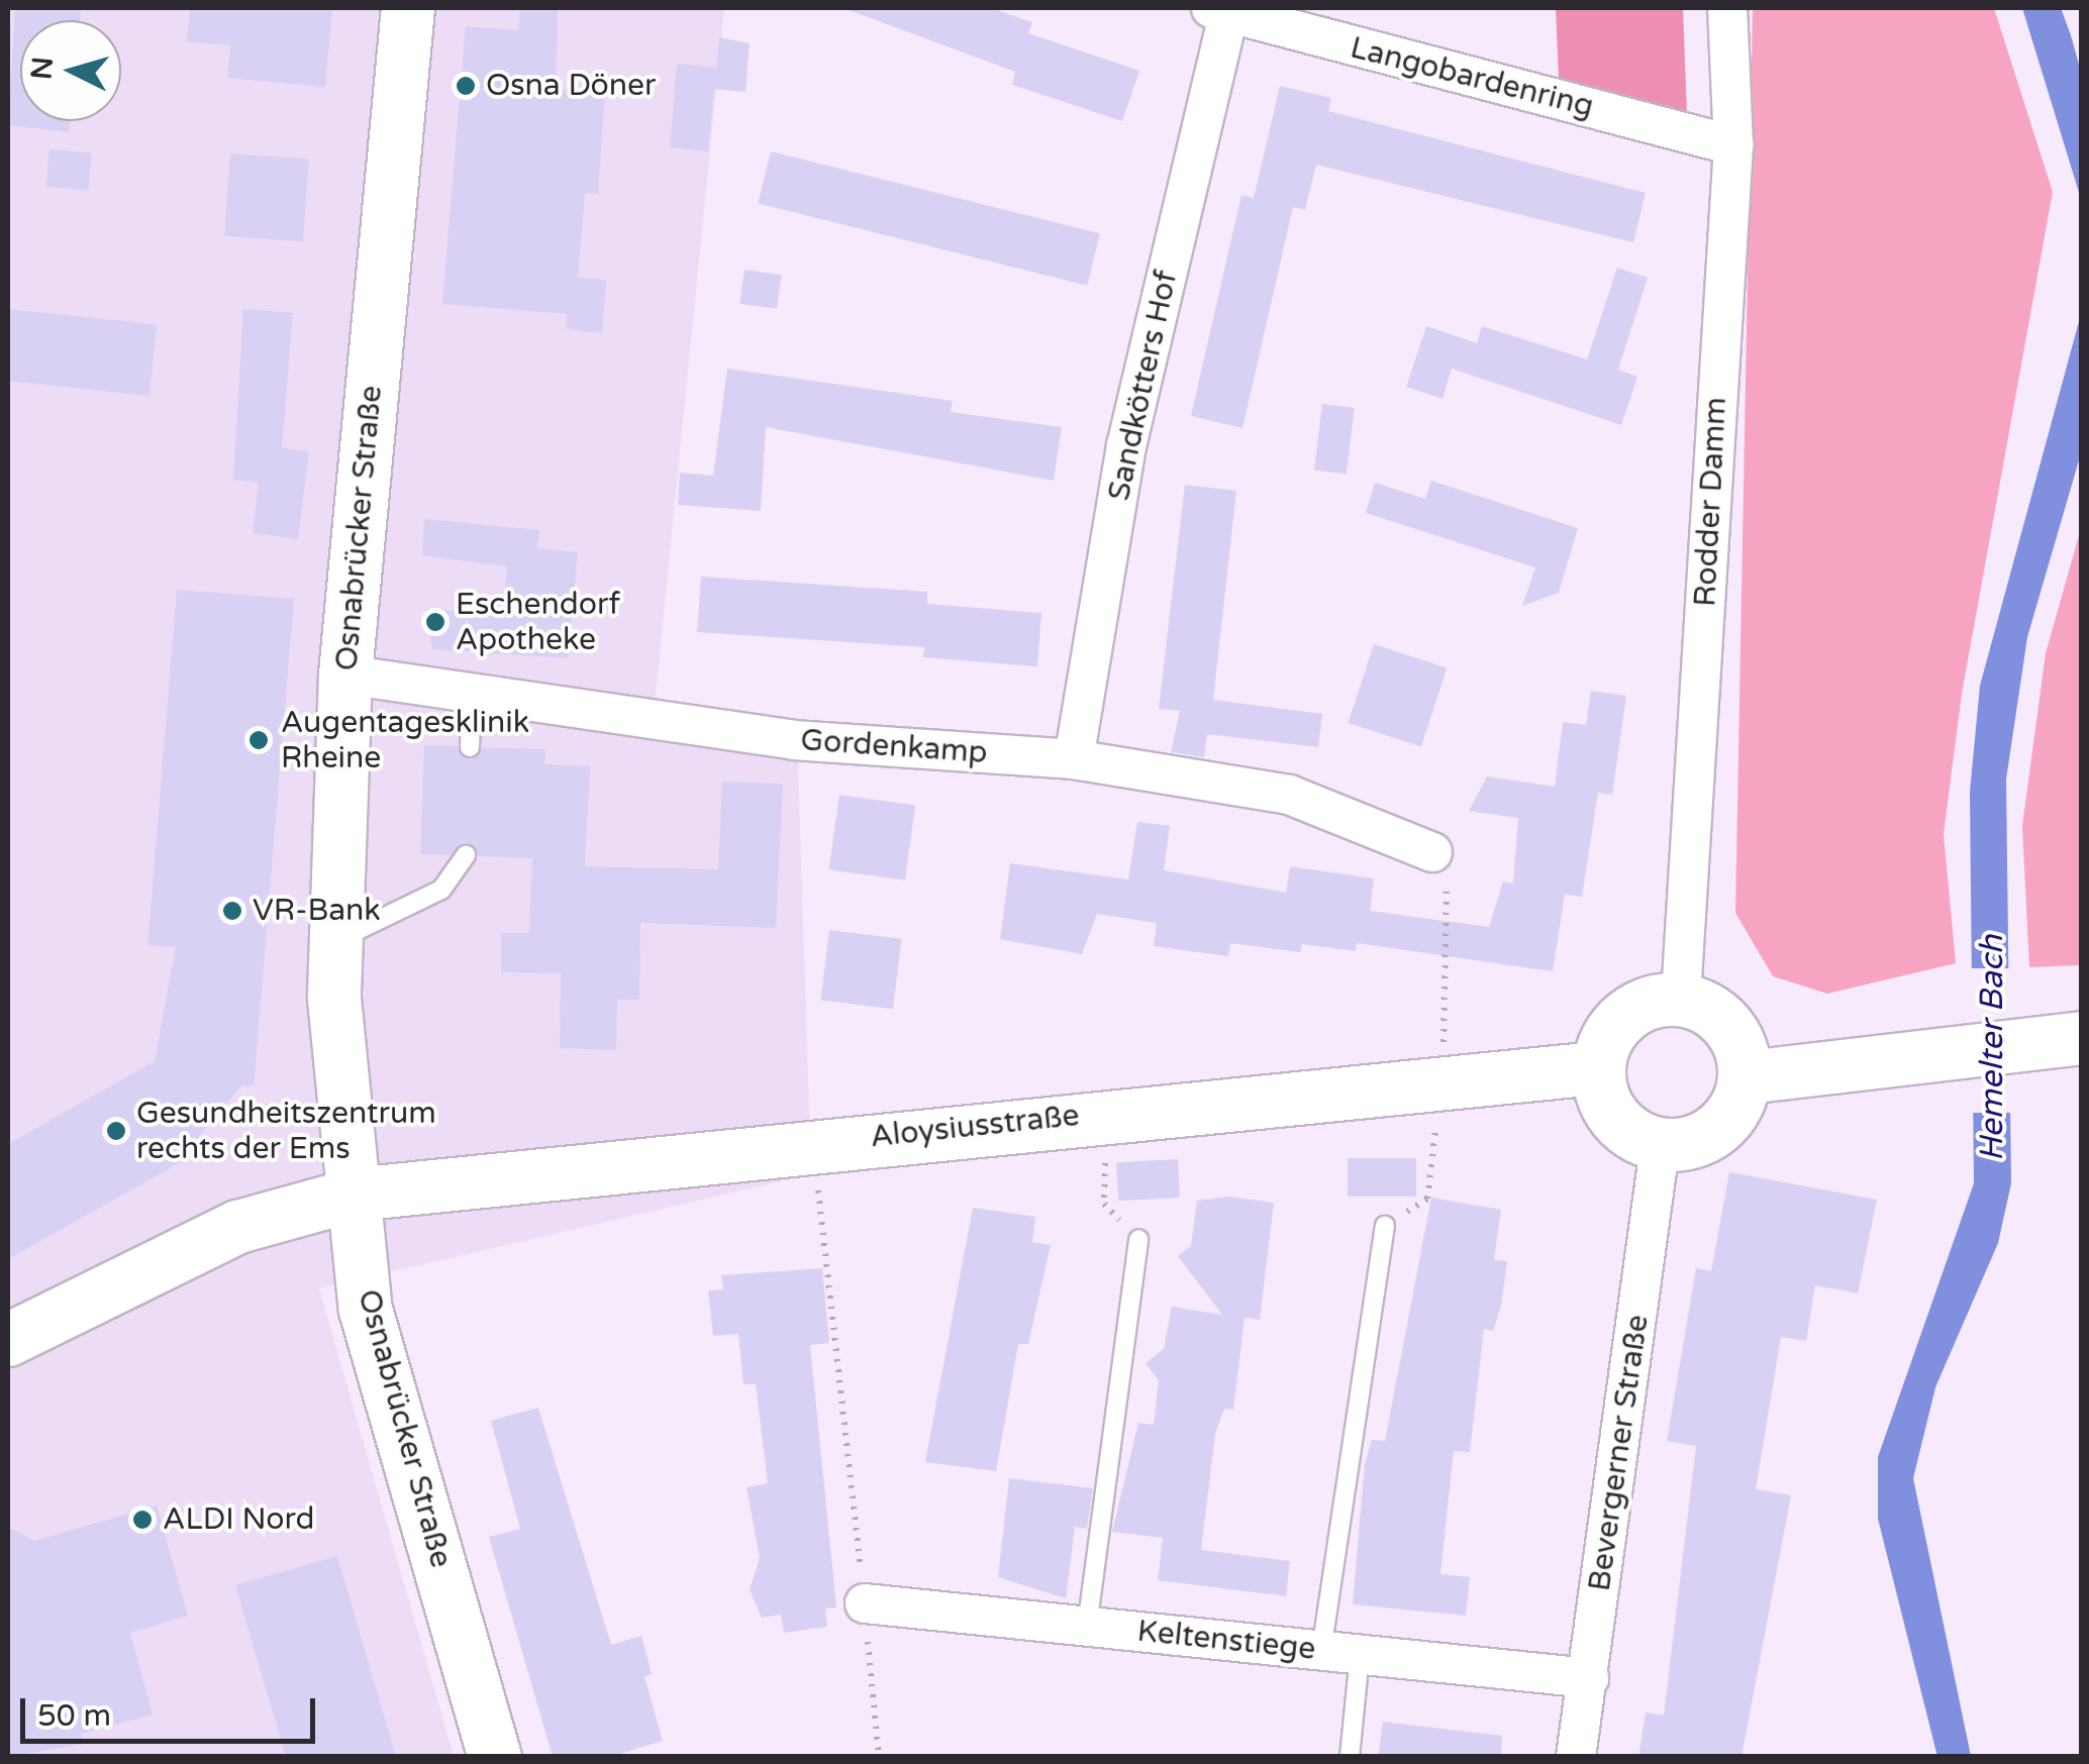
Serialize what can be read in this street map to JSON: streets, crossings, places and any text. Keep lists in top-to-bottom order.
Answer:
{
  "streets": {
    "street": [
      "Langobardenring",
      "Sandkötters Hof",
      "Rodder Damm",
      "Osnabrücker Straße",
      "Gordenkamp",
      "Aloysiusstraße",
      "Bevergerner Straße",
      "Keltenstiege"
    ]
  },
  "crossings": [
    ["Langobardenring", "Sandkötters Hof"],
    ["Langobardenring", "Rodder Damm"],
    ["Sandkötters Hof", "Gordenkamp"],
    ["Rodder Damm", "Aloysiusstraße"],
    ["Rodder Damm", "Bevergerner Straße"],
    ["Osnabrücker Straße", "Gordenkamp"],
    ["Osnabrücker Straße", "Aloysiusstraße"],
    ["Aloysiusstraße", "Bevergerner Straße"],
    ["Bevergerner Straße", "Keltenstiege"]
  ],
  "water": ["Hemelter Bach"],
  "places": [
    "Osna Döner",
    "Eschendorf Apotheke",
    "Augentagesklinik Rheine",
    "VR-Bank",
    "Gesundheitszentrum rechts der Ems",
    "ALDI Nord"
  ],
  "scale_bar": "50 m",
  "north": "left"
}
